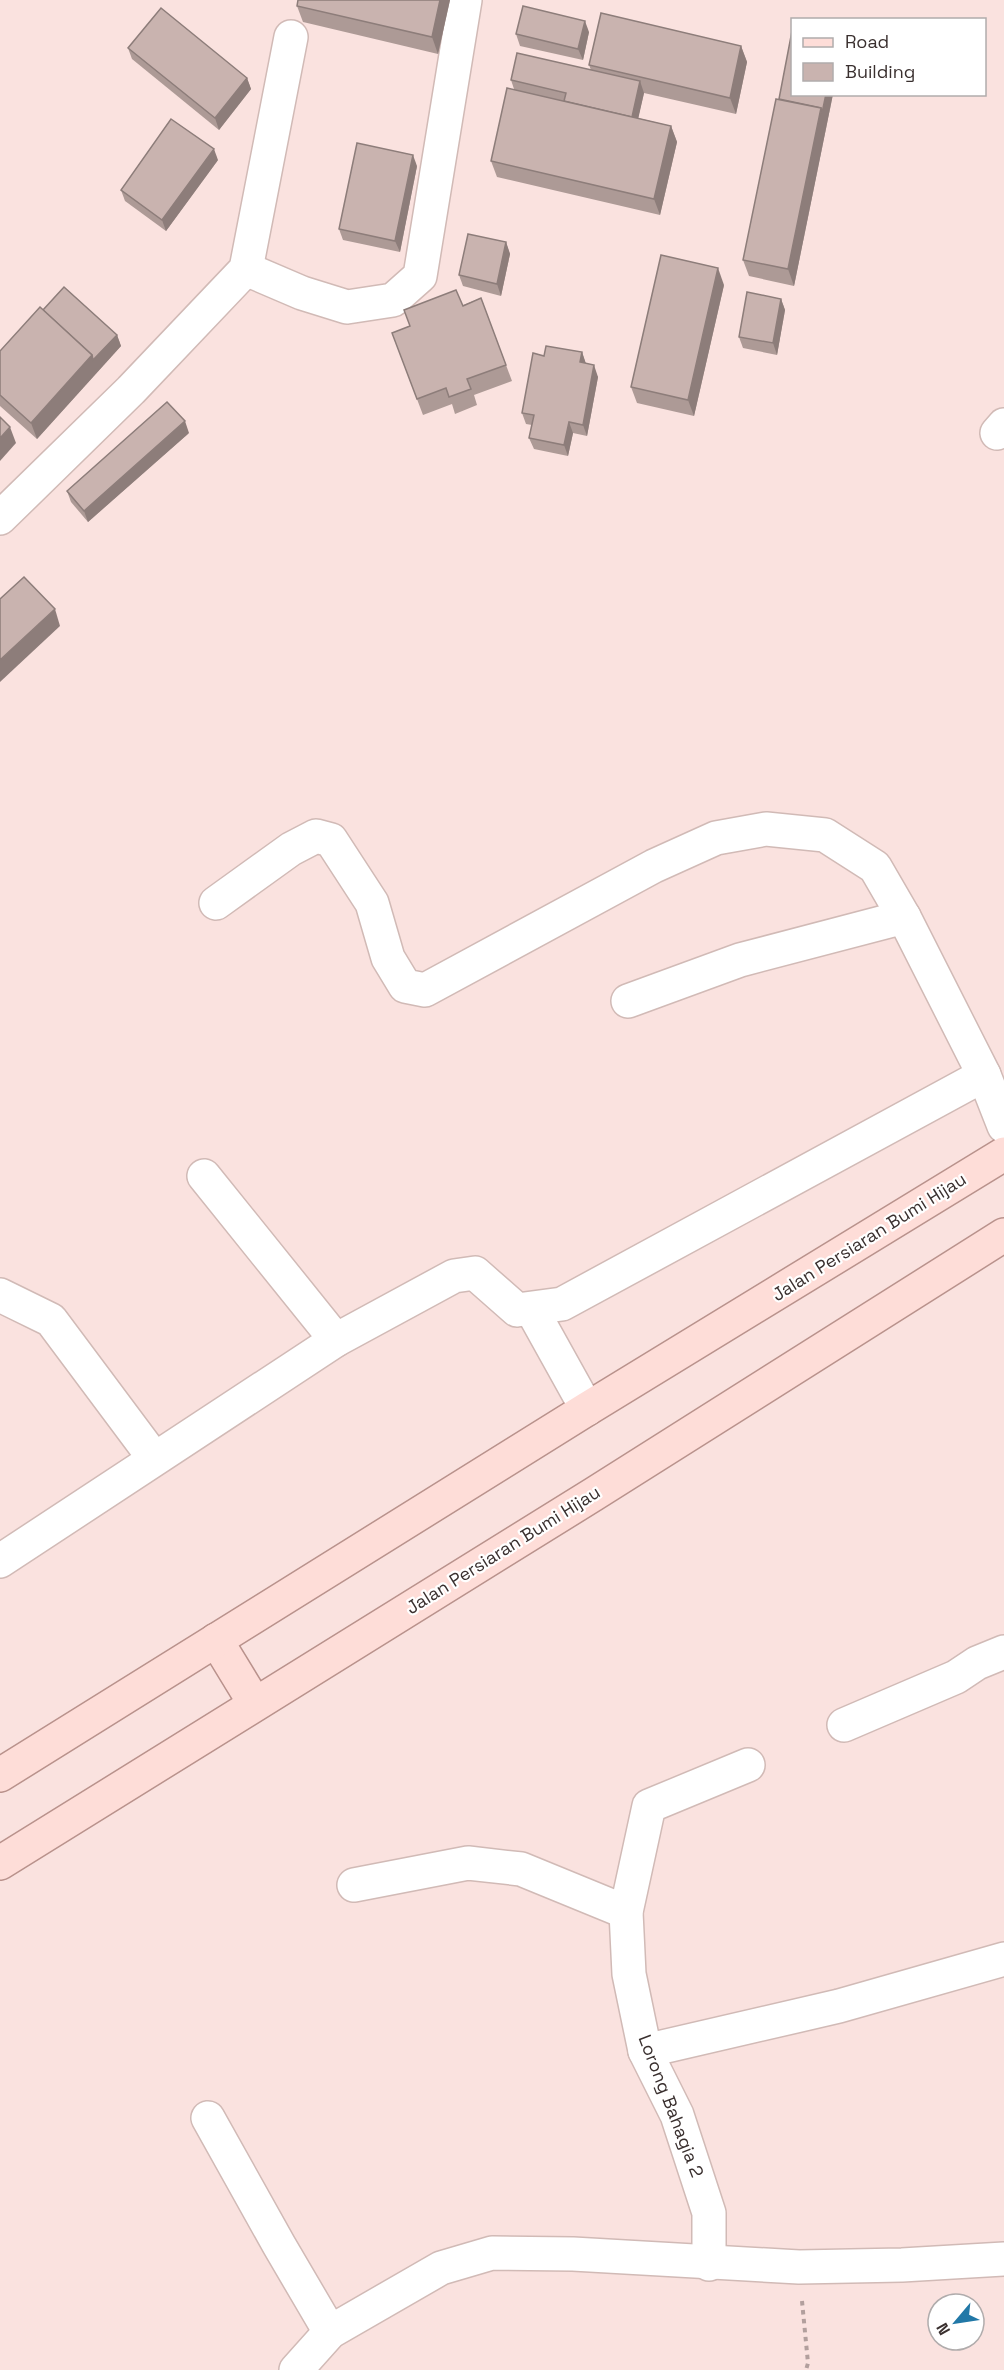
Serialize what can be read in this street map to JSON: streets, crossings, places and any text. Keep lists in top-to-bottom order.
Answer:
{
  "streets": {
    "main road": ["Jalan Persiaran Bumi Hijau"],
    "street": ["Lorong Bahagia 2"]
  },
  "legend": ["Road", "Building"],
  "north": "bottom left"
}
